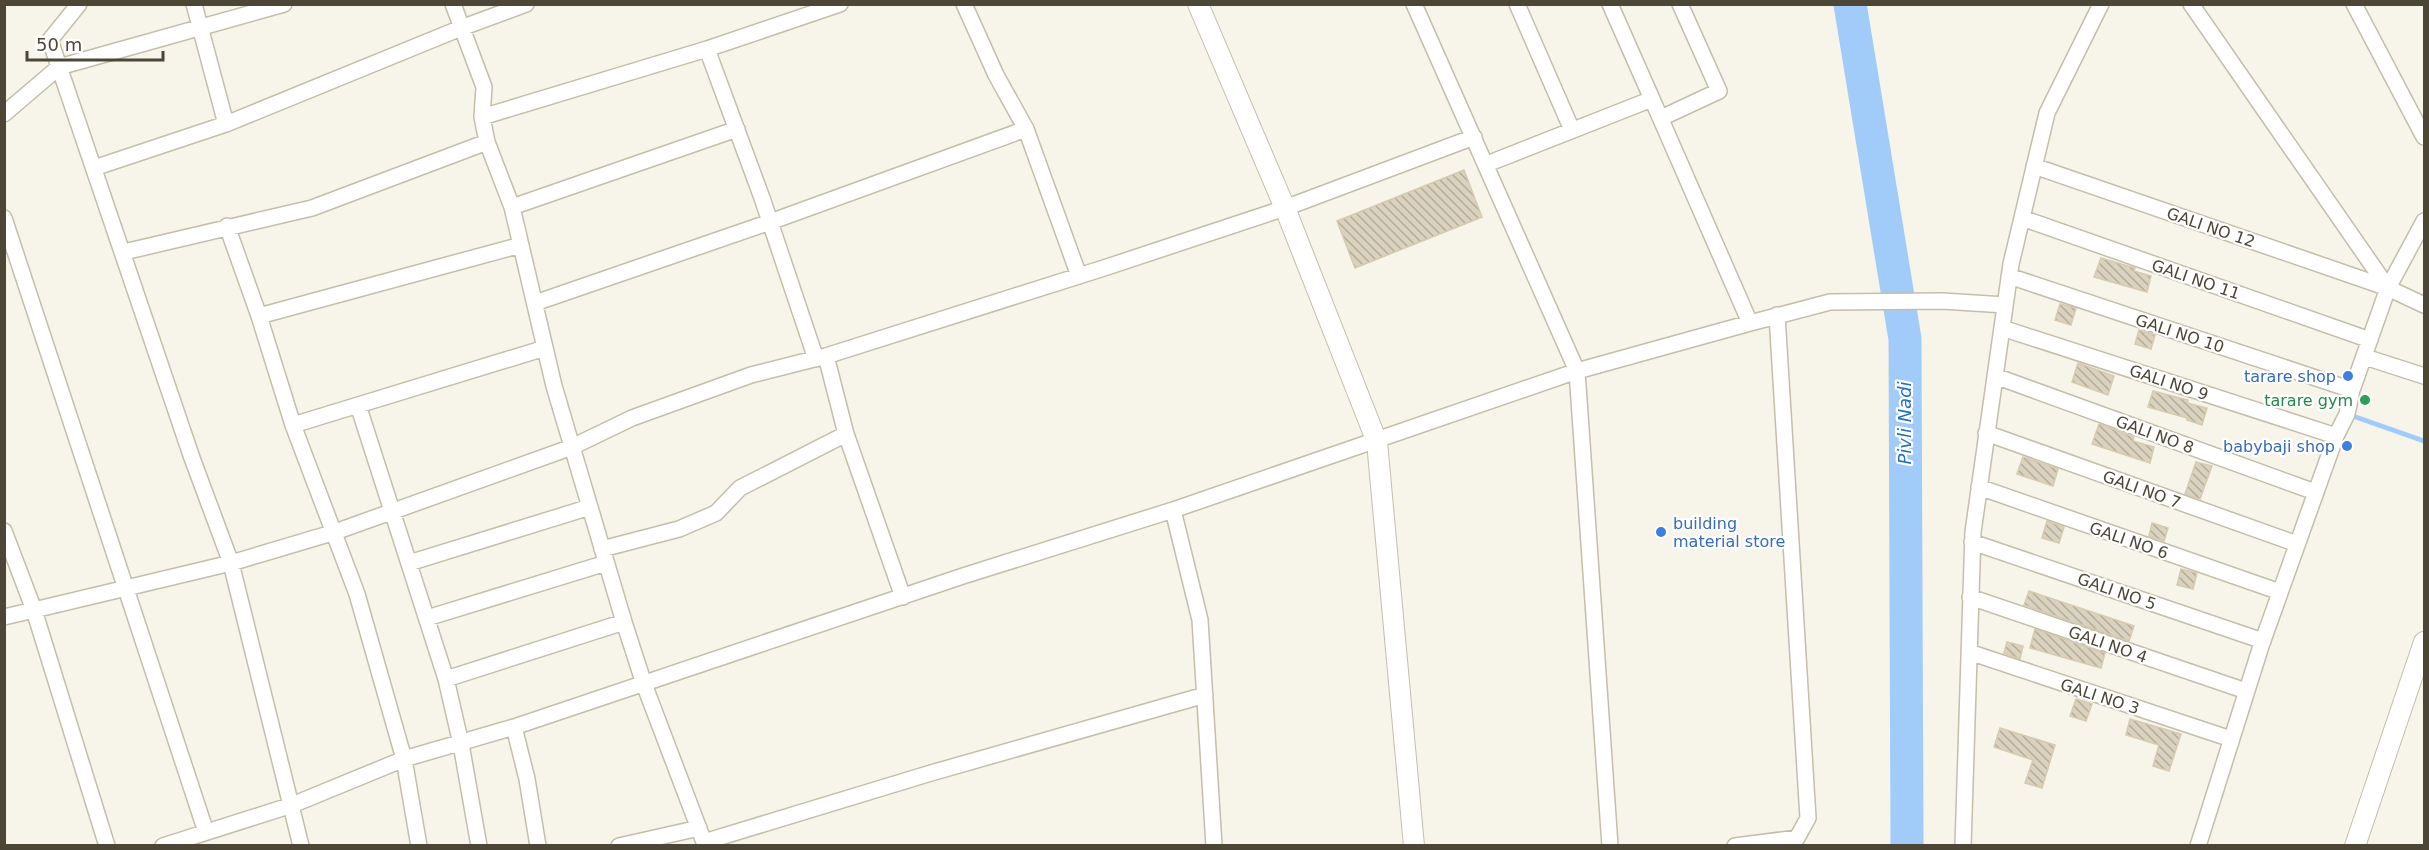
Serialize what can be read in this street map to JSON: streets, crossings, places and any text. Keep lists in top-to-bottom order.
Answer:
{
  "streets": {
    "street": [
      "GALI NO 12",
      "GALI NO 11",
      "GALI NO 10",
      "GALI NO 9",
      "GALI NO 8",
      "GALI NO 7",
      "GALI NO 6",
      "GALI NO 5",
      "GALI NO 4",
      "GALI NO 3"
    ]
  },
  "water": ["Pivli Nadi"],
  "places": [
    "tarare shop",
    "tarare gym",
    "babybaji shop",
    "building material store"
  ],
  "scale_bar": "50 m"
}
